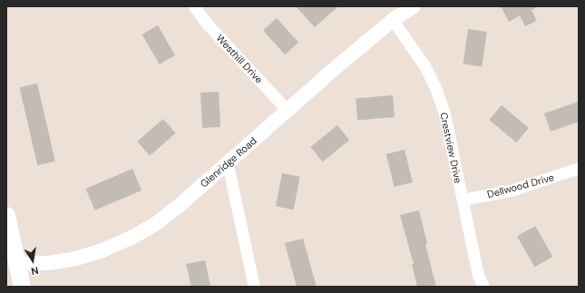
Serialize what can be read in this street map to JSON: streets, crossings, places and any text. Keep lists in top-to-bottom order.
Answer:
{
  "streets": {
    "street": [
      "Westhill Drive",
      "Crestview Drive",
      "Glenridge Road",
      "Dellwood Drive"
    ]
  },
  "crossings": [
    ["Westhill Drive", "Glenridge Road"],
    ["Crestview Drive", "Glenridge Road"],
    ["Crestview Drive", "Dellwood Drive"]
  ],
  "north": "bottom"
}
